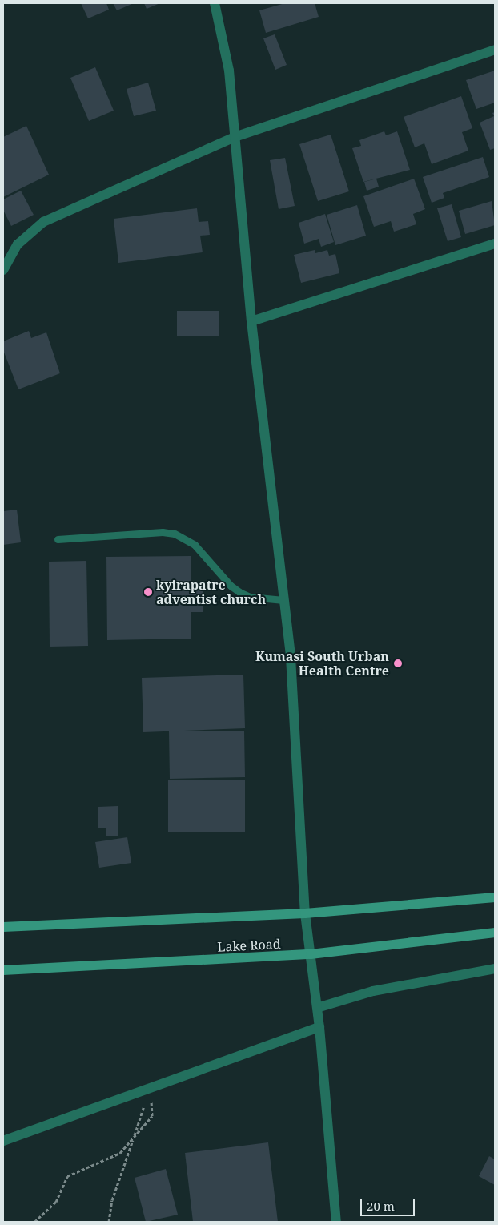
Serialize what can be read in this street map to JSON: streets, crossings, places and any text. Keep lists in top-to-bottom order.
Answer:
{
  "streets": {
    "main road": ["Lake Road"]
  },
  "places": ["kyirapatre adventist church", "Kumasi South Urban Health Centre"],
  "scale_bar": "20 m"
}
